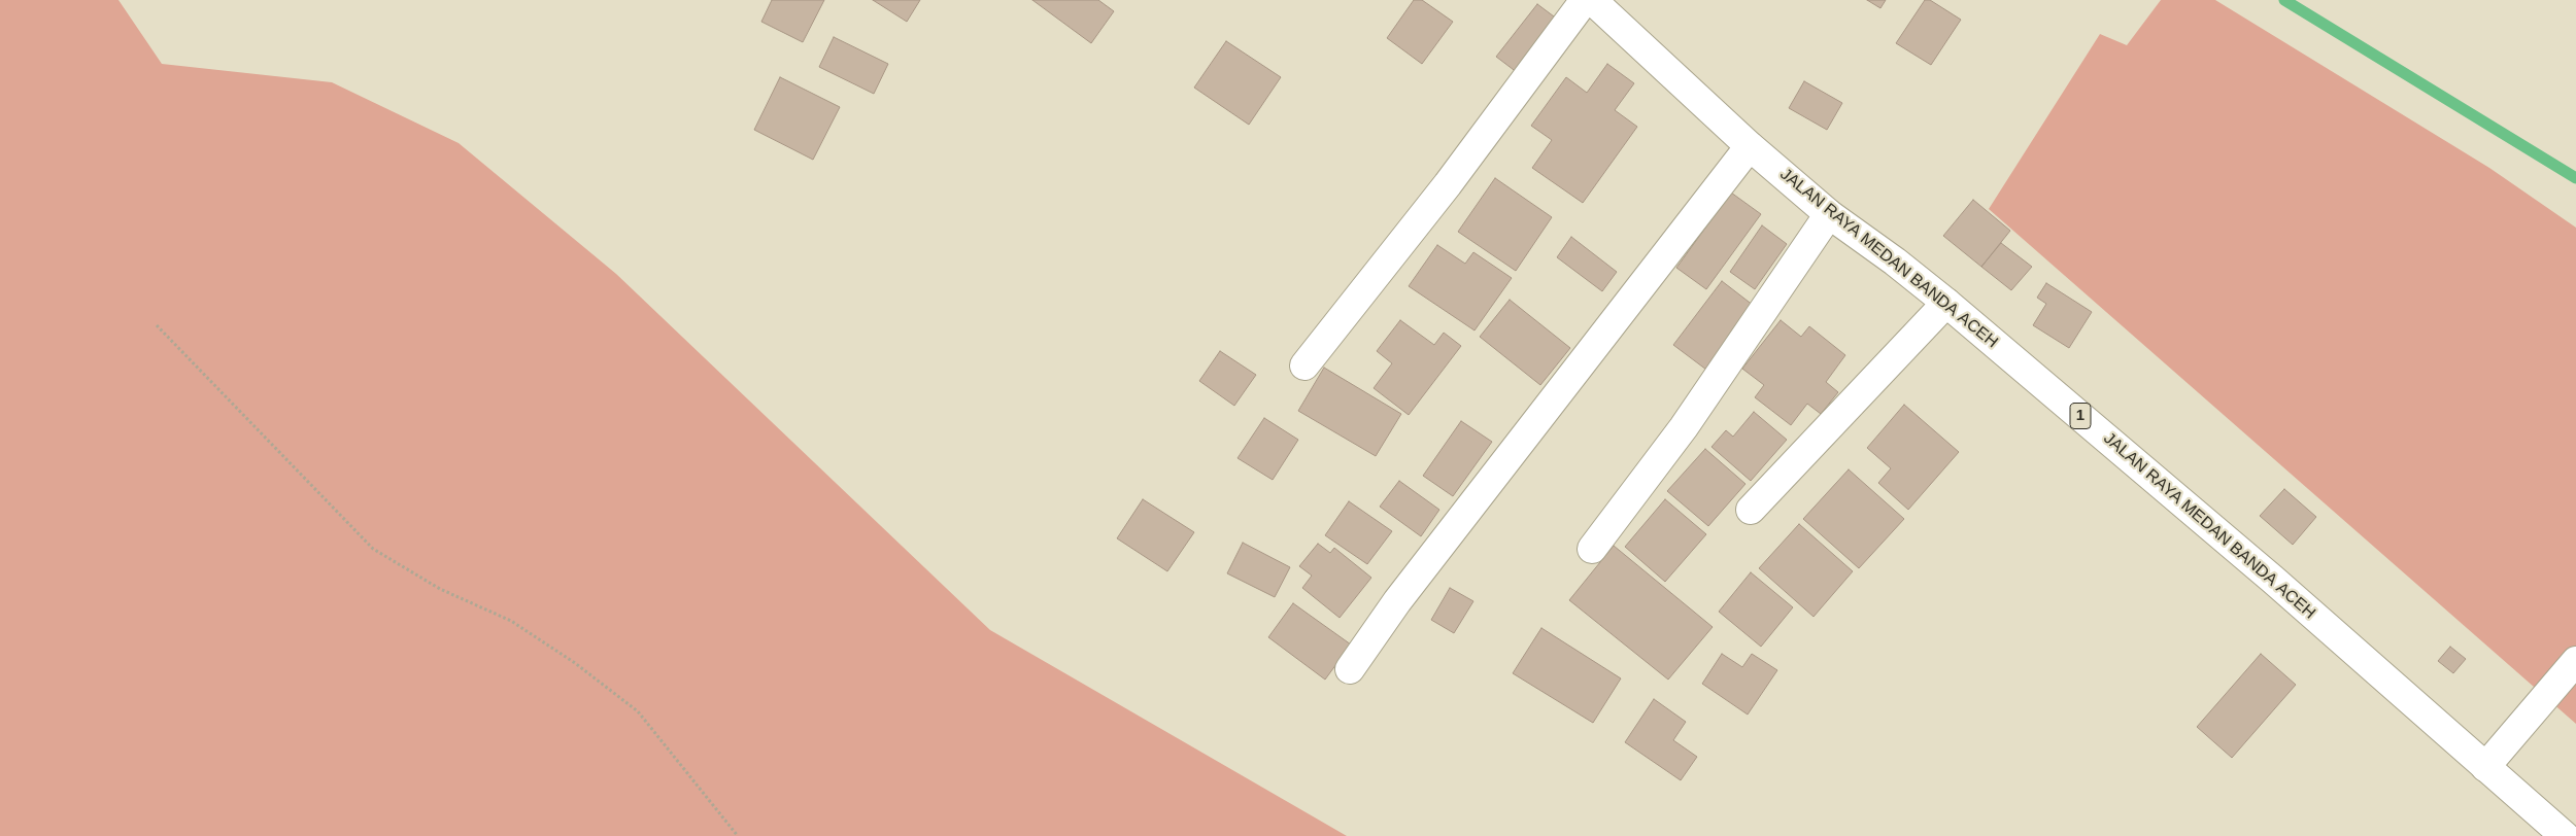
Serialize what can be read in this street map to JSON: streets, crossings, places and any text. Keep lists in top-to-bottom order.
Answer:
{
  "streets": {
    "main road": ["JALAN RAYA MEDAN BANDA ACEH", "1"]
  }
}
